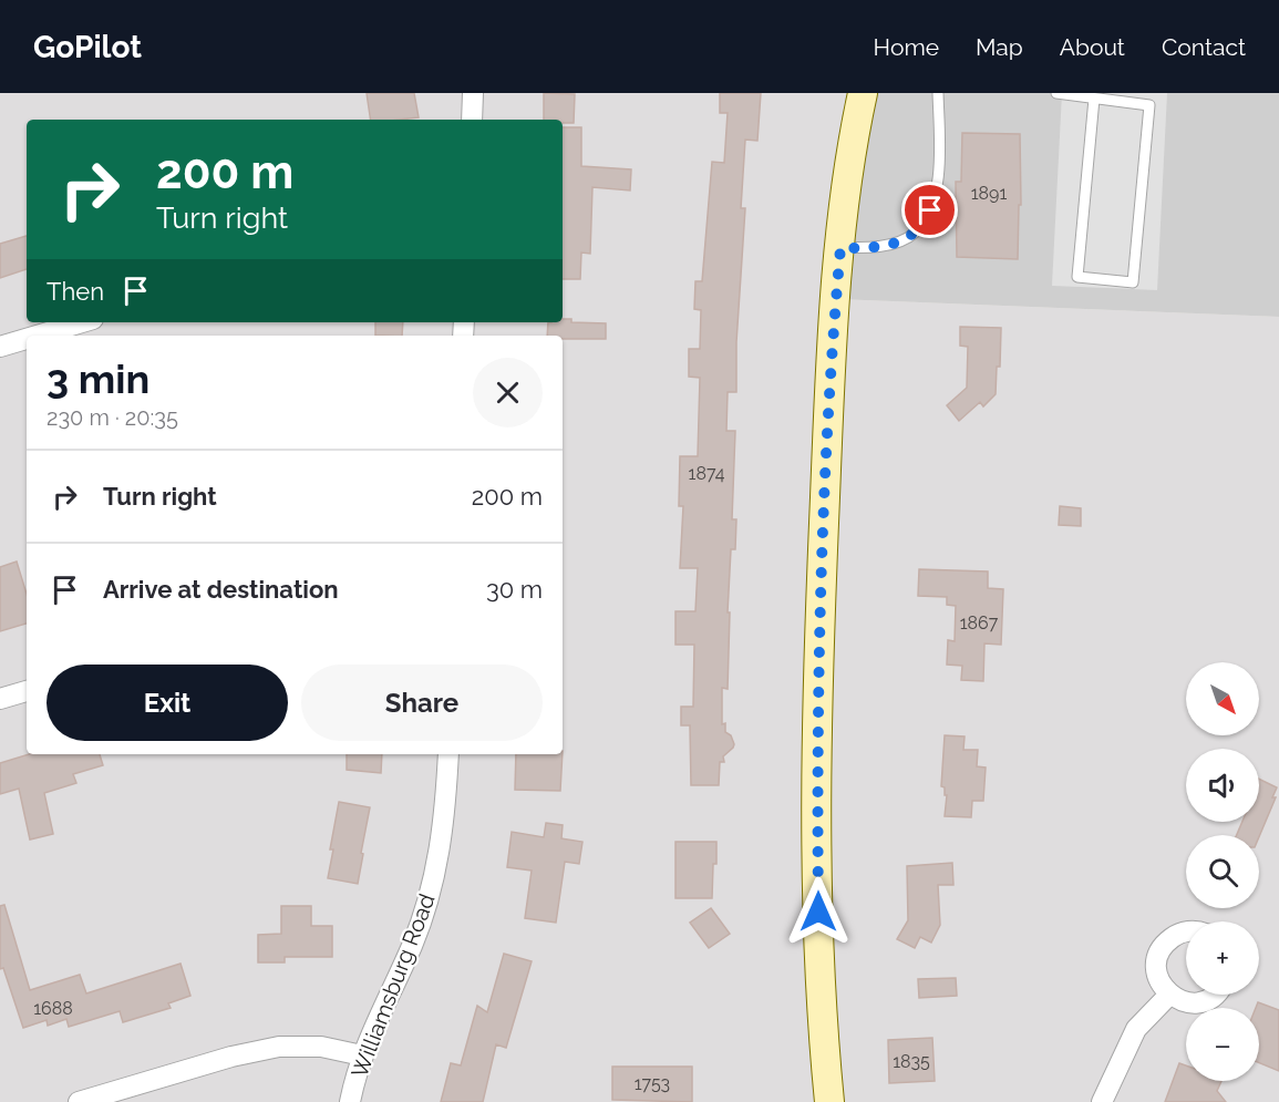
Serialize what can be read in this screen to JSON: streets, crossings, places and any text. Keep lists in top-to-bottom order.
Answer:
{
  "streets": {
    "street": ["Williamsburg Road"]
  },
  "house_numbers": [
    "1891",
    "1874",
    "1867",
    "1688",
    "1835",
    "1753"
  ],
  "north": "bottom right",
  "page": {
    "header": "GoPilot",
    "nav": [
      "Home",
      "Map",
      "About",
      "Contact"
    ],
    "turn": ["200 m", "Turn right"],
    "then": "Then",
    "heading": ["3 min", "230 m · 20:35"],
    "list": [
      {
        "name": "Turn right",
        "value": "200 m"
      },
      {
        "name": "Arrive at destination",
        "value": "30 m"
      }
    ],
    "buttons": ["Exit", "Share"],
    "map_buttons": ["+", "−"]
  }
}
